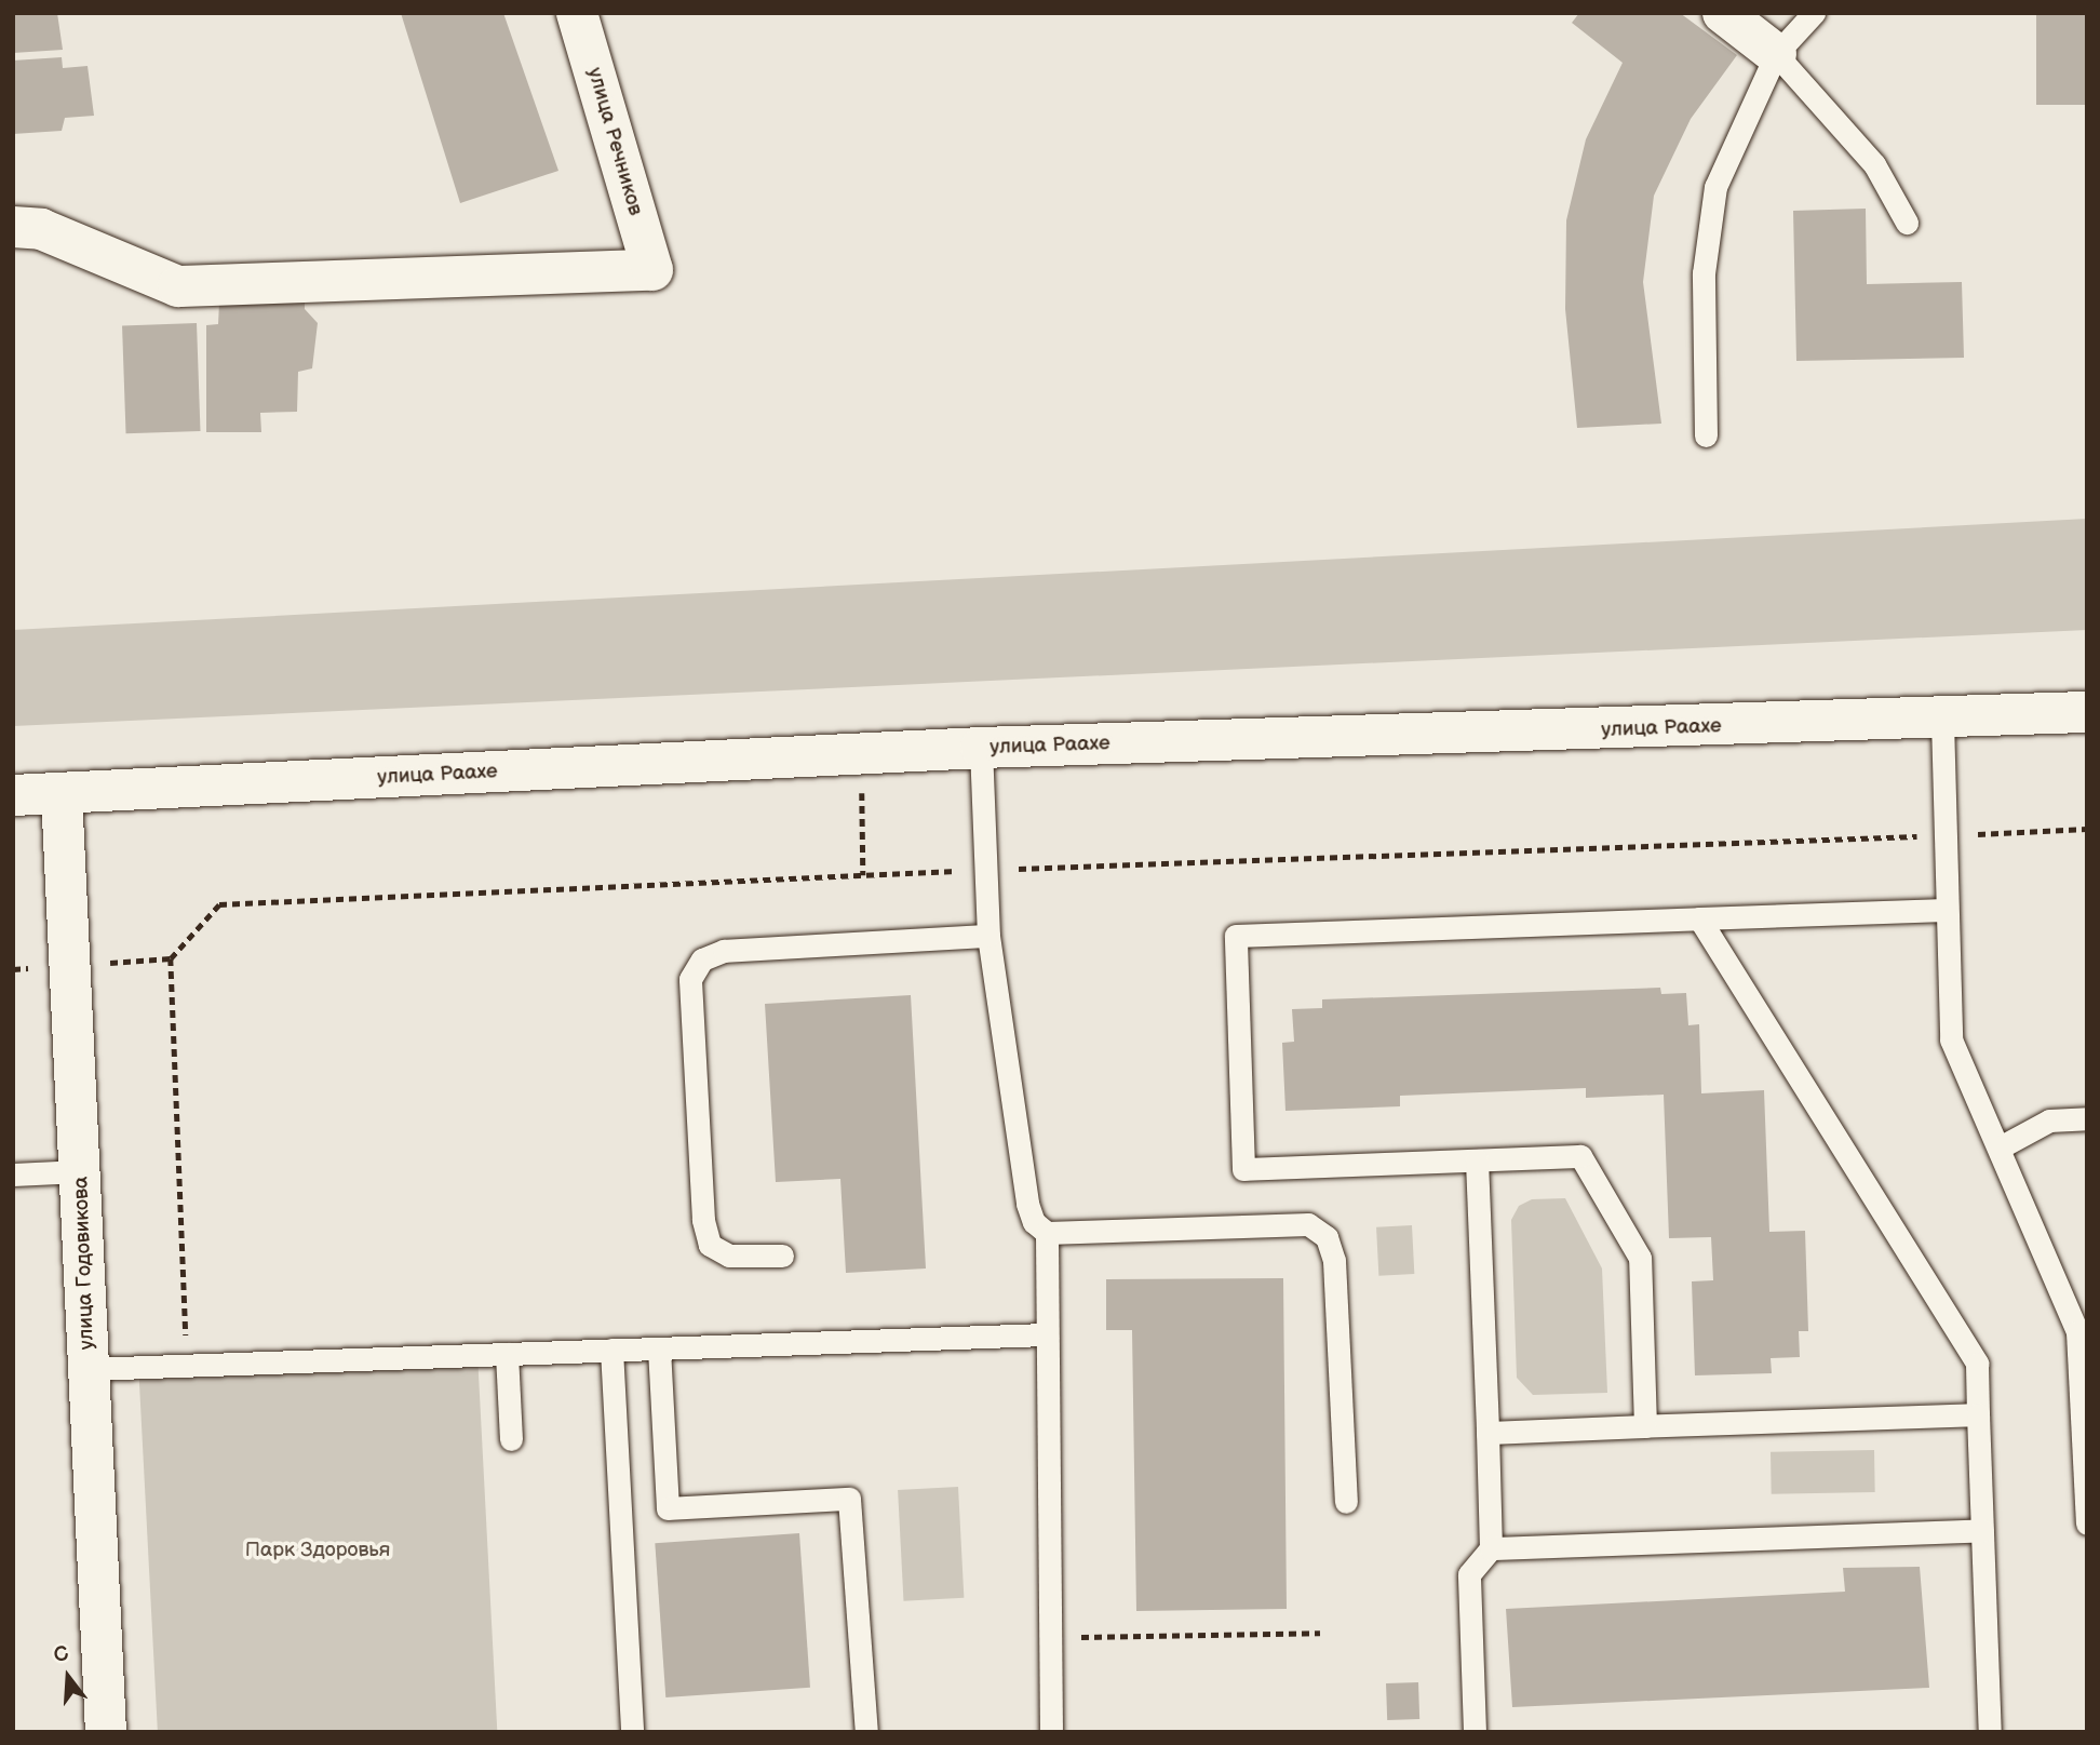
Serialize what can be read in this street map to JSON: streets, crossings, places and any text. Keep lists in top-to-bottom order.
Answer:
{
  "streets": {
    "main road": ["улица Речников", "улица Раахе", "улица Годовикова"]
  },
  "crossings": [
    ["улица Раахе", "улица Годовикова"]
  ],
  "parks": ["Парк Здоровья"],
  "north": "top"
}
